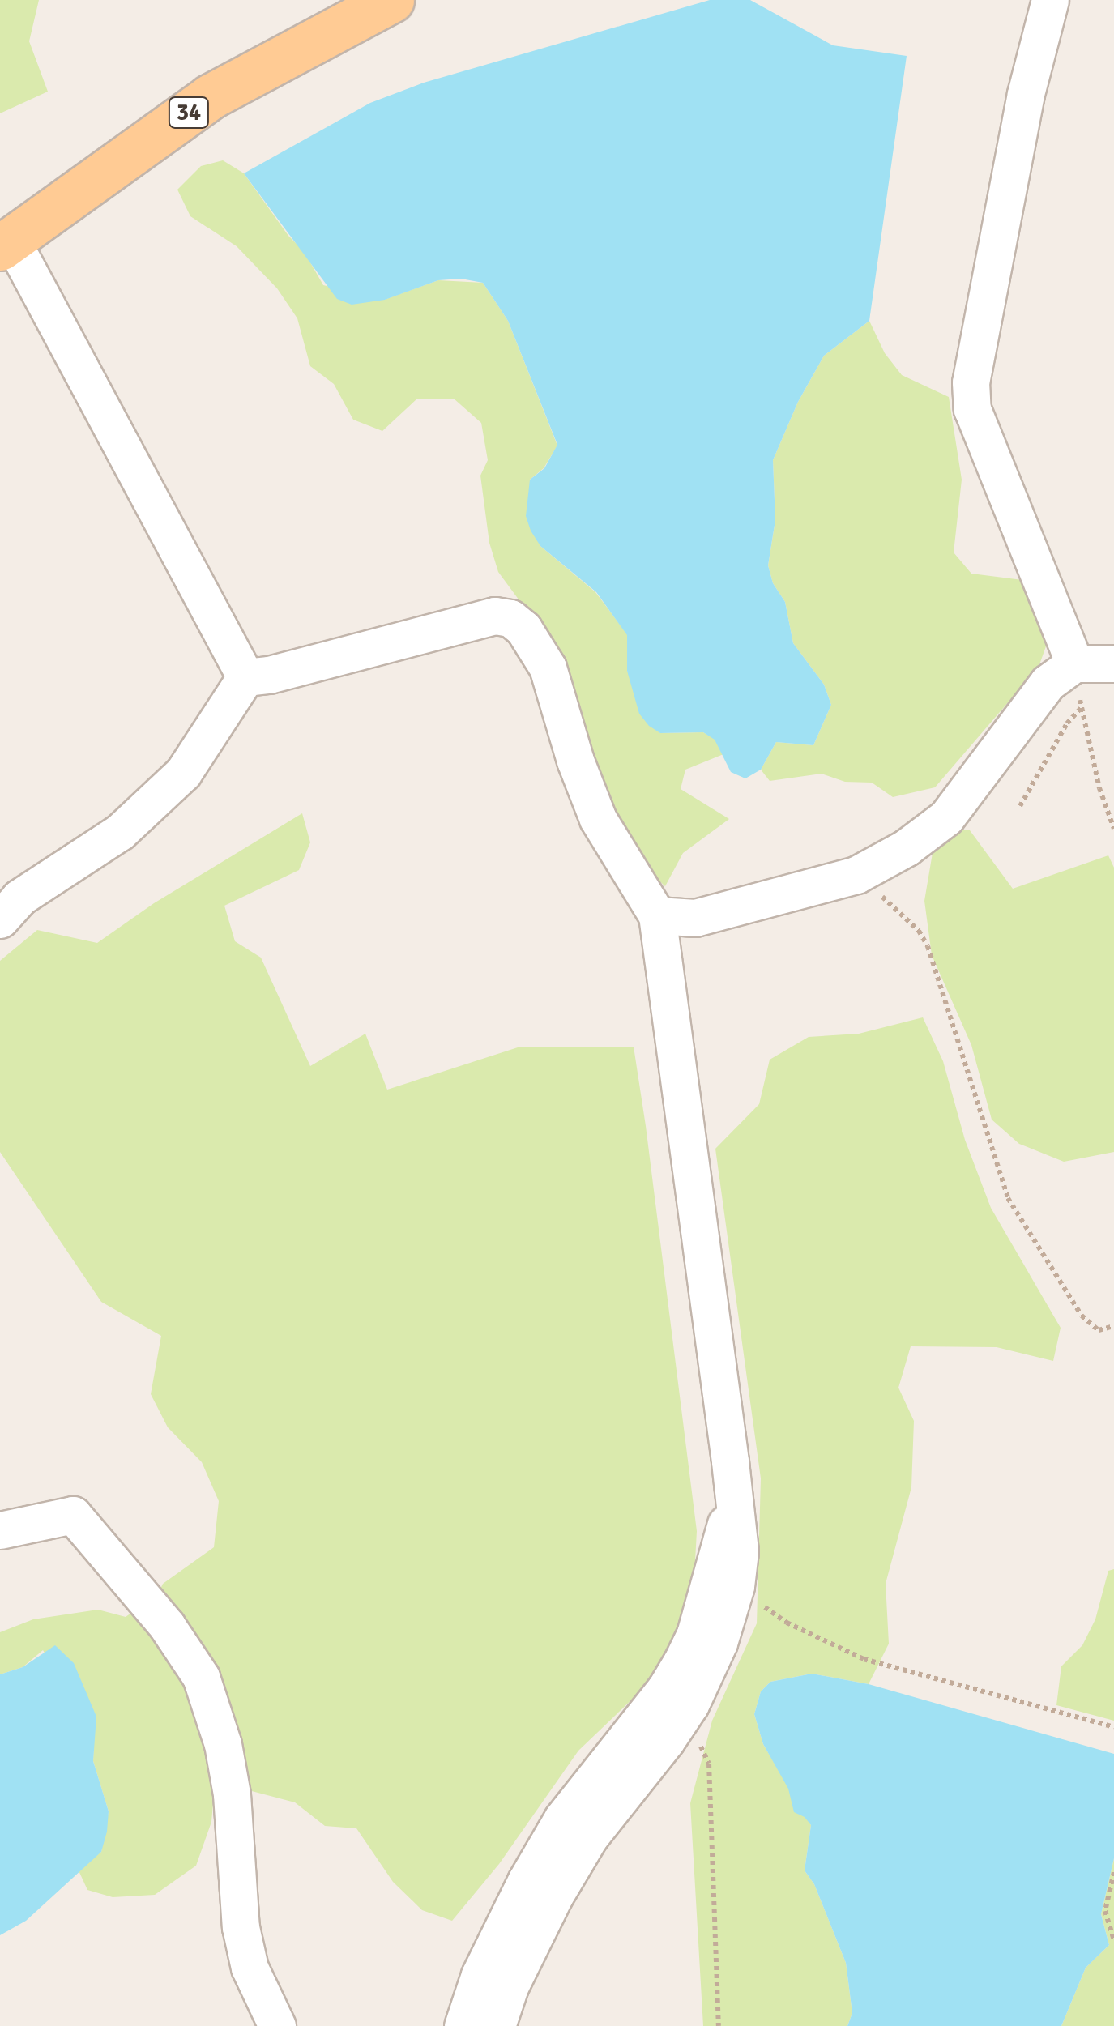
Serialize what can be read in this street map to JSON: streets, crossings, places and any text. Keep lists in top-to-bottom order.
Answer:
{
  "streets": {
    "main road": ["34"]
  }
}
